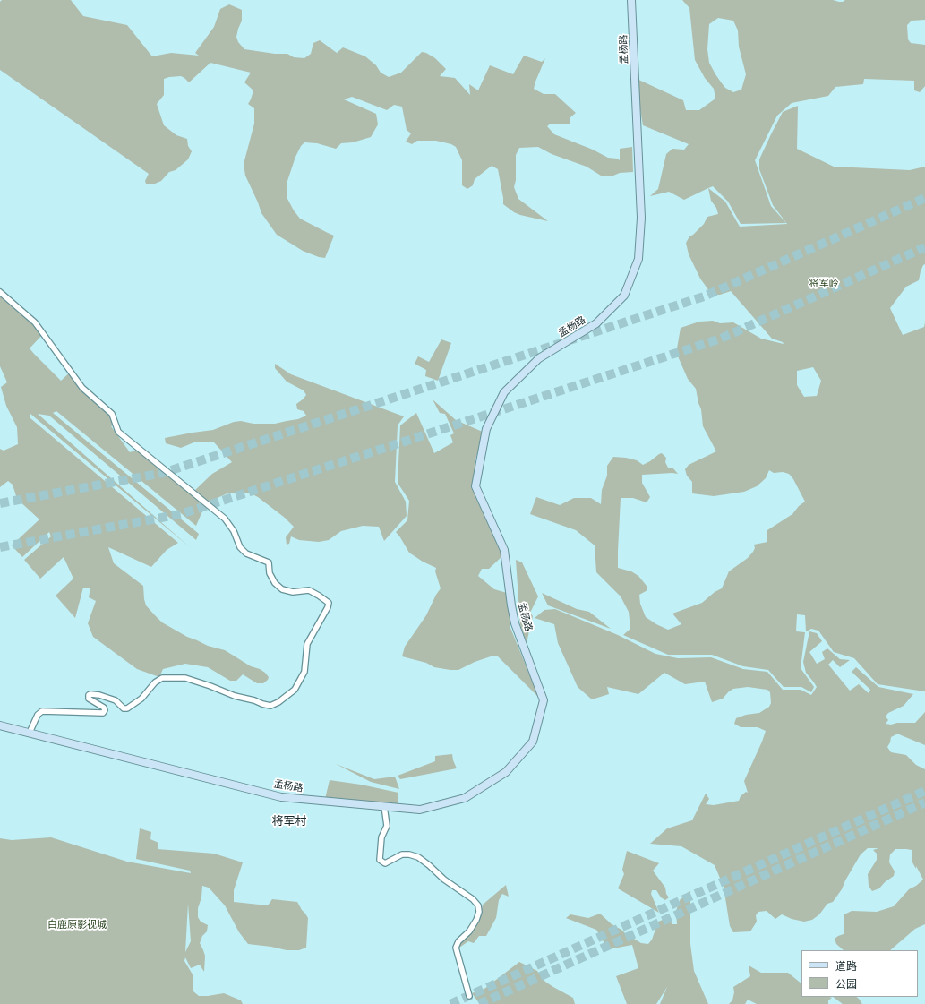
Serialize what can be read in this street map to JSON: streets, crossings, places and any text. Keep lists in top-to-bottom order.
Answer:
{
  "streets": {
    "main road": ["孟杨路"]
  },
  "districts": ["将军村"],
  "parks": ["将军岭", "白鹿原影视城"],
  "legend": ["道路", "公园"]
}
